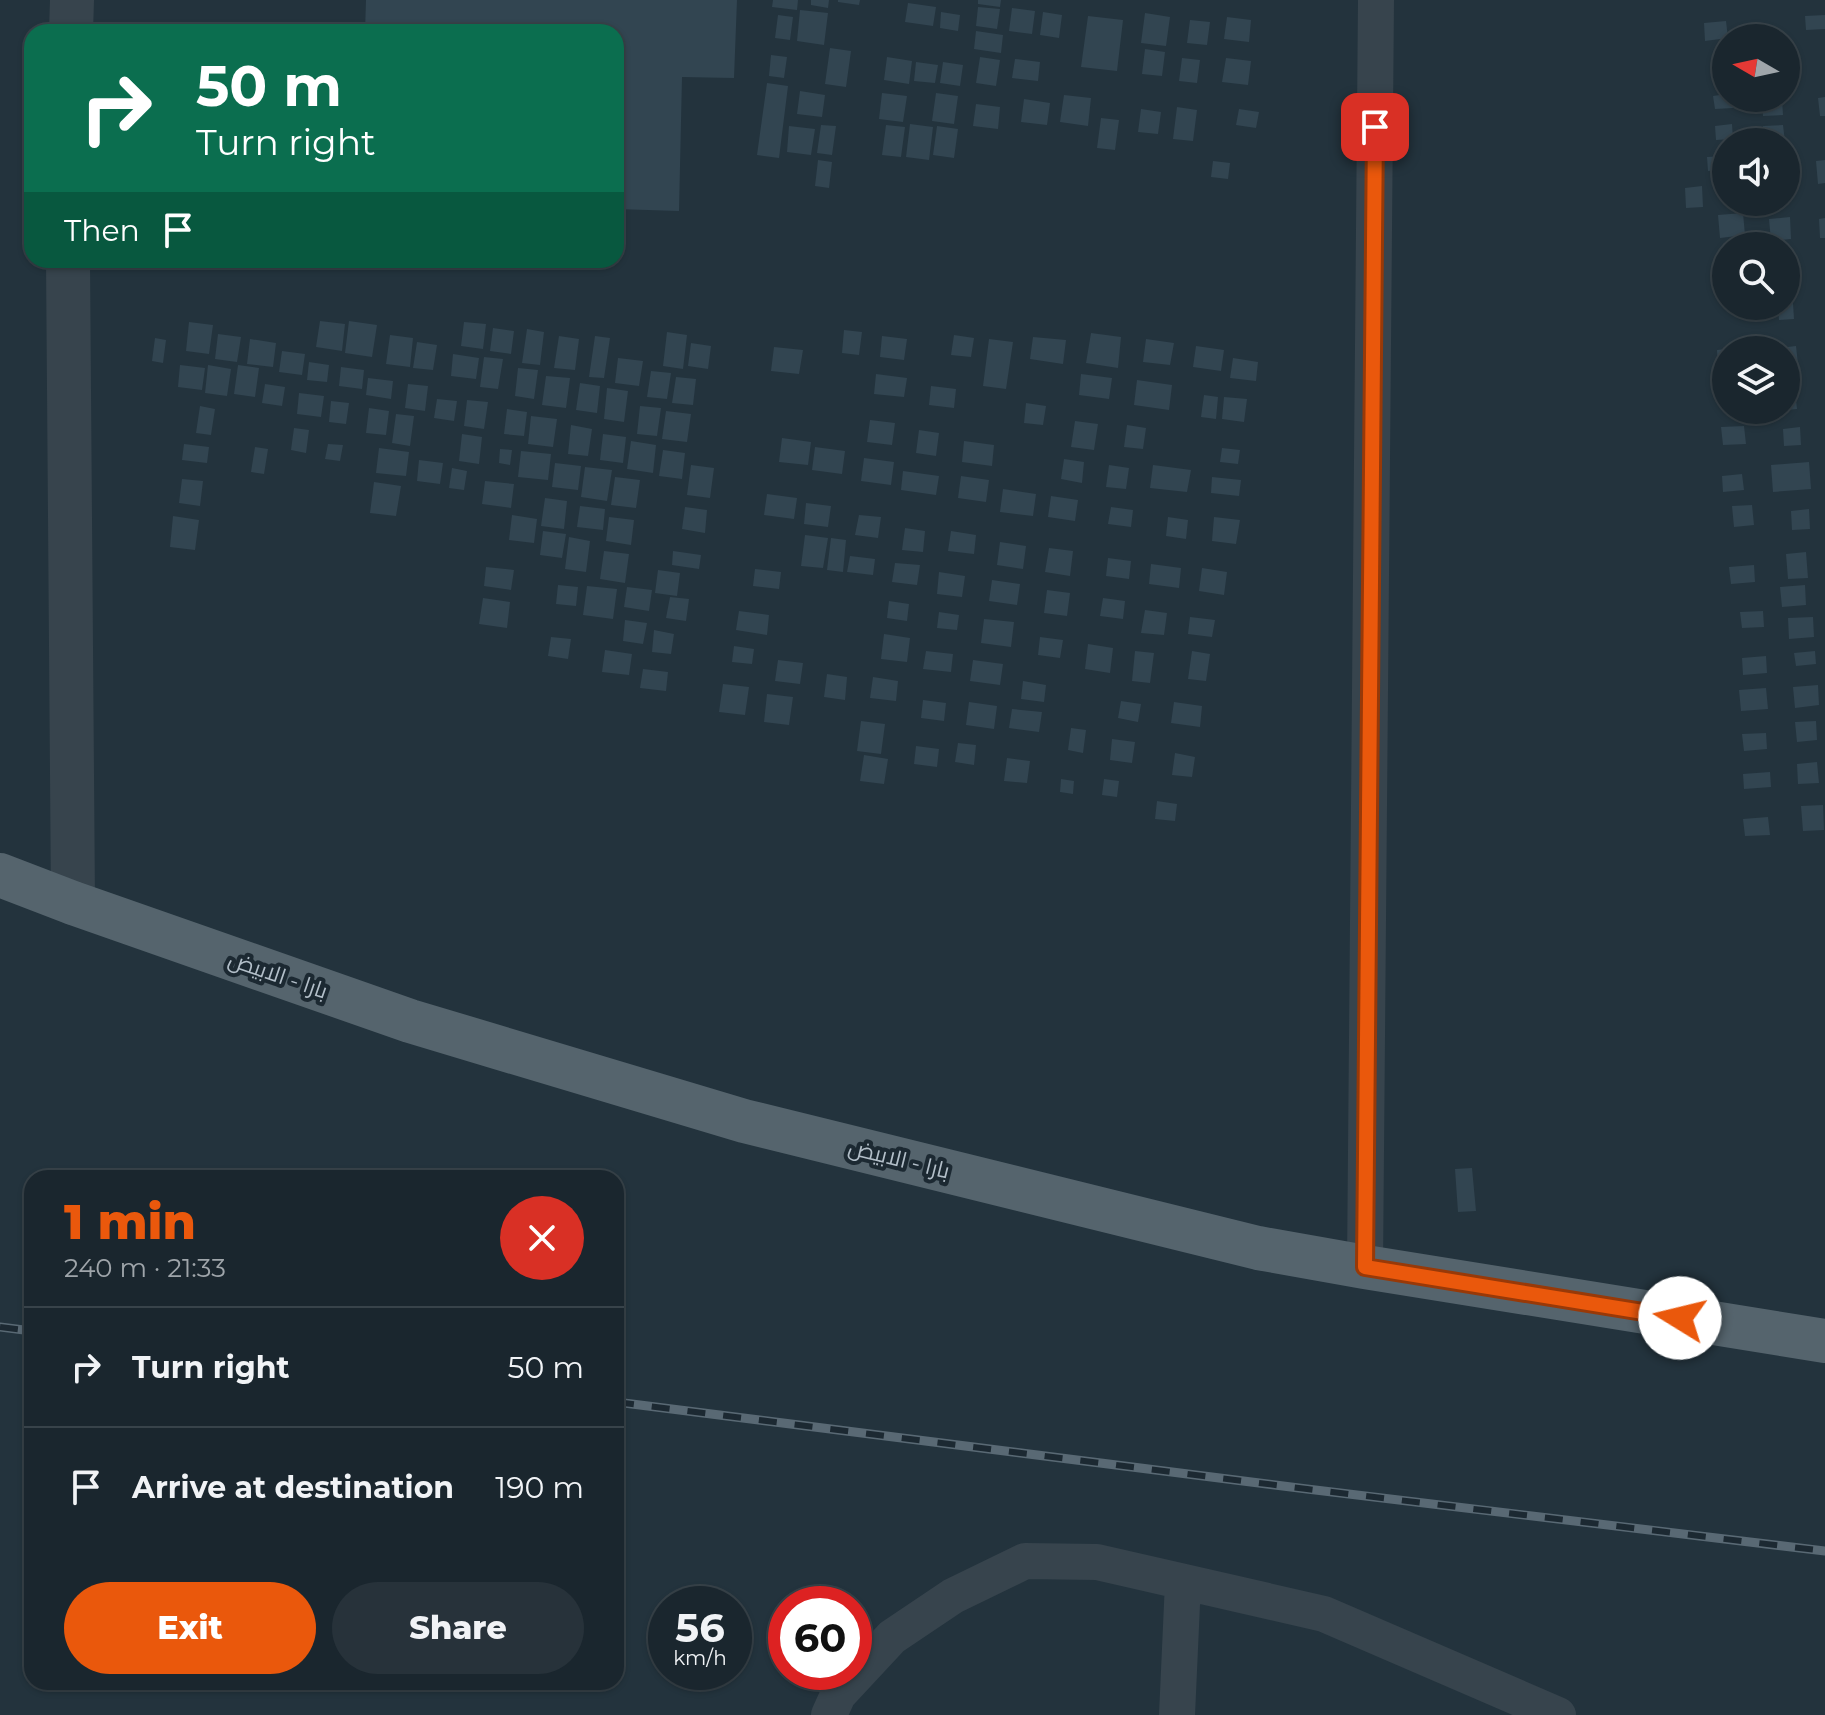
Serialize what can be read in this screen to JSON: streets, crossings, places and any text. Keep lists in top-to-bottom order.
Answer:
{
  "streets": {
    "main road": ["بارا - الابيض"]
  },
  "north": "left",
  "page": {
    "turn": ["50 m", "Turn right"],
    "then": "Then",
    "heading": ["1 min", "240 m · 21:33"],
    "list": [
      {
        "name": "Turn right",
        "value": "50 m"
      },
      {
        "name": "Arrive at destination",
        "value": "190 m"
      }
    ],
    "buttons": ["Exit", "Share"],
    "speed": "56 km/h",
    "limit": "60"
  }
}
